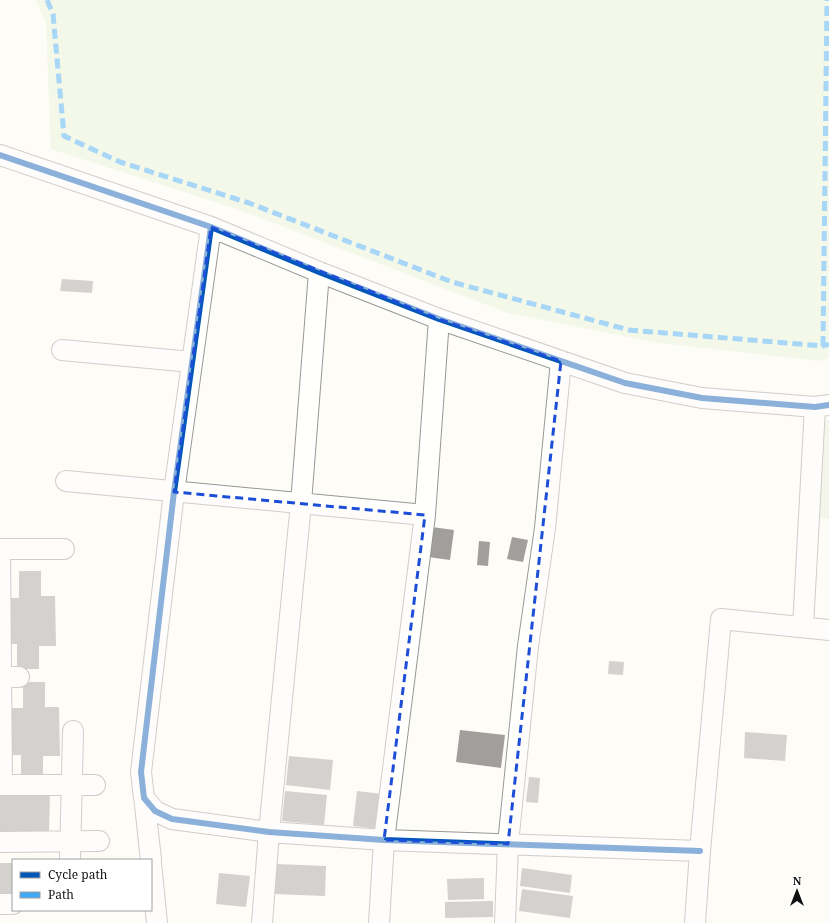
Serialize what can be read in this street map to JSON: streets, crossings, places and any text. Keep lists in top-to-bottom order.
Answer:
{
  "legend": ["Cycle path", "Path"],
  "north": "top"
}
